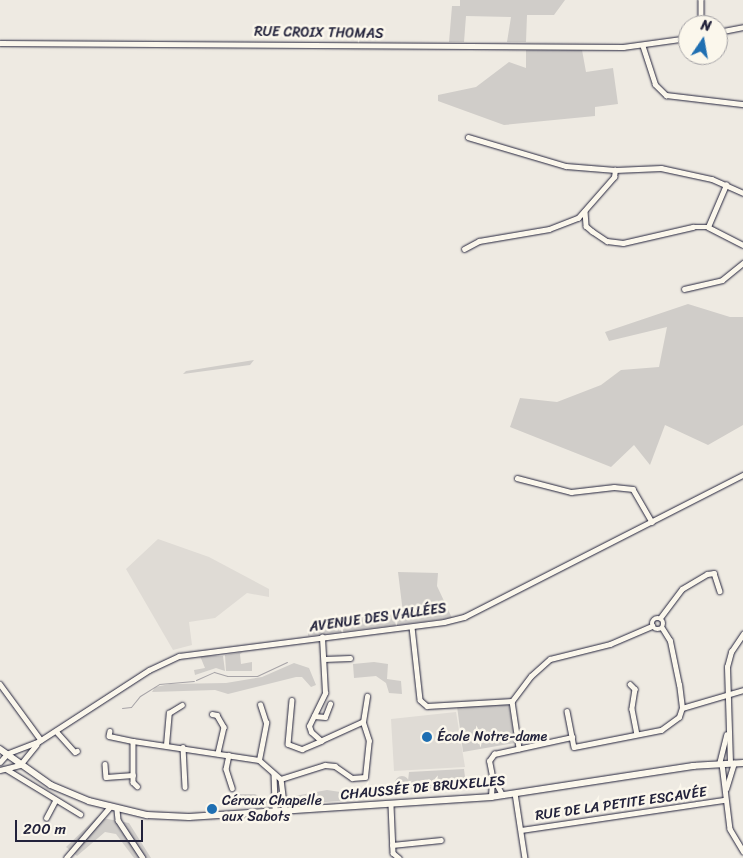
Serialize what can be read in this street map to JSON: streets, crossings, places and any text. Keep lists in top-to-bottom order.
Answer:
{
  "streets": {
    "main road": ["CHAUSSÉE DE BRUXELLES"],
    "street": ["RUE CROIX THOMAS", "AVENUE DES VALLÉES", "RUE DE LA PETITE ESCAVÉE"]
  },
  "crossings": [
    ["AVENUE DES VALLÉES", "CHAUSSÉE DE BRUXELLES"]
  ],
  "places": ["École Notre-dame", "Céroux Chapelle aux Sabots"],
  "scale_bar": "200 m",
  "north": "top"
}
